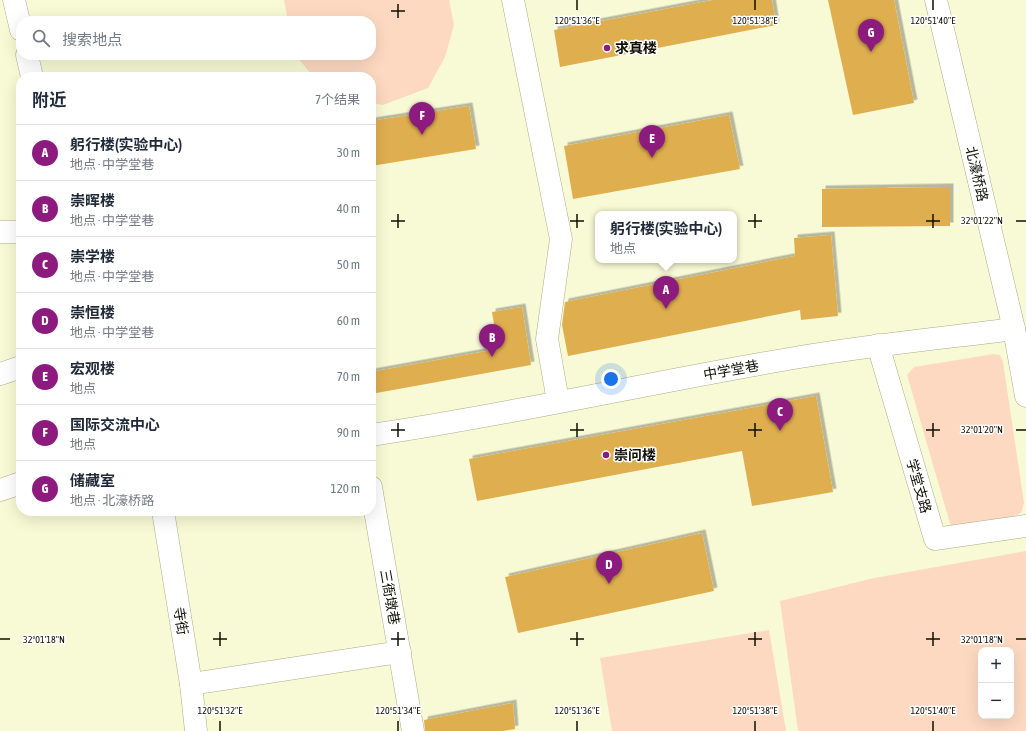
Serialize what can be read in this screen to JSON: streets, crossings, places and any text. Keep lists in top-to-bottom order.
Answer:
{
  "streets": {
    "street": [
      "北濠桥路",
      "中学堂巷",
      "学堂支路",
      "三衙墩巷",
      "寺街"
    ]
  },
  "crossings": [
    ["北濠桥路", "中学堂巷"],
    ["中学堂巷", "学堂支路"]
  ],
  "places": ["求真楼", "崇问楼"],
  "page": {
    "search": "搜索地点",
    "pins": [
      "G",
      "F",
      "E",
      "A",
      "B",
      "C",
      "D"
    ],
    "heading": ["附近", "7个结果"],
    "list": [
      {
        "mark": "A",
        "name": "躬行楼(实验中心)",
        "note": "地点 · 中学堂巷",
        "value": "30 m"
      },
      {
        "mark": "B",
        "name": "崇晖楼",
        "note": "地点 · 中学堂巷",
        "value": "40 m"
      },
      {
        "mark": "C",
        "name": "崇学楼",
        "note": "地点 · 中学堂巷",
        "value": "50 m"
      },
      {
        "mark": "D",
        "name": "崇恒楼",
        "note": "地点 · 中学堂巷",
        "value": "60 m"
      },
      {
        "mark": "E",
        "name": "宏观楼",
        "note": "地点",
        "value": "70 m"
      },
      {
        "mark": "F",
        "name": "国际交流中心",
        "note": "地点",
        "value": "90 m"
      },
      {
        "mark": "G",
        "name": "储藏室",
        "note": "地点 · 北濠桥路",
        "value": "120 m"
      }
    ],
    "popup": ["躬行楼(实验中心)", "地点"],
    "map_buttons": ["+", "−"]
  },
  "coordinates": [
    "120°51'36\"E",
    "120°51'38\"E",
    "120°51'40\"E",
    "32°01'22\"N",
    "32°01'20\"N",
    "32°01'18\"N",
    "120°51'32\"E",
    "120°51'34\"E"
  ]
}
